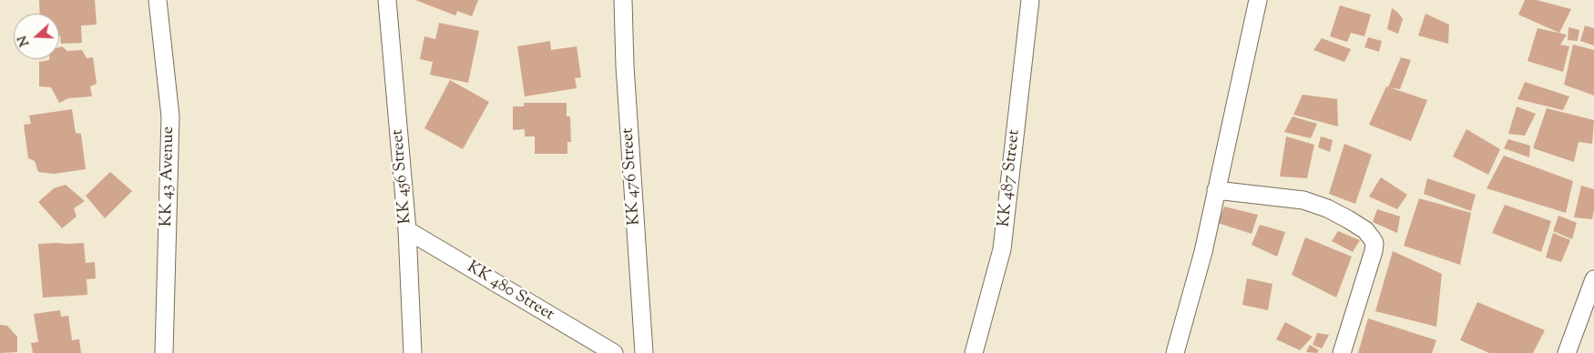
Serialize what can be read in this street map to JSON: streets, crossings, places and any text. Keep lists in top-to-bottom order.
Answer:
{
  "streets": {
    "street": [
      "KK 43 Avenue",
      "KK 456 Street",
      "KK 476 Street",
      "KK 487 Street",
      "KK 480 Street"
    ]
  },
  "crossings": [
    ["KK 456 Street", "KK 480 Street"]
  ],
  "north": "left"
}
